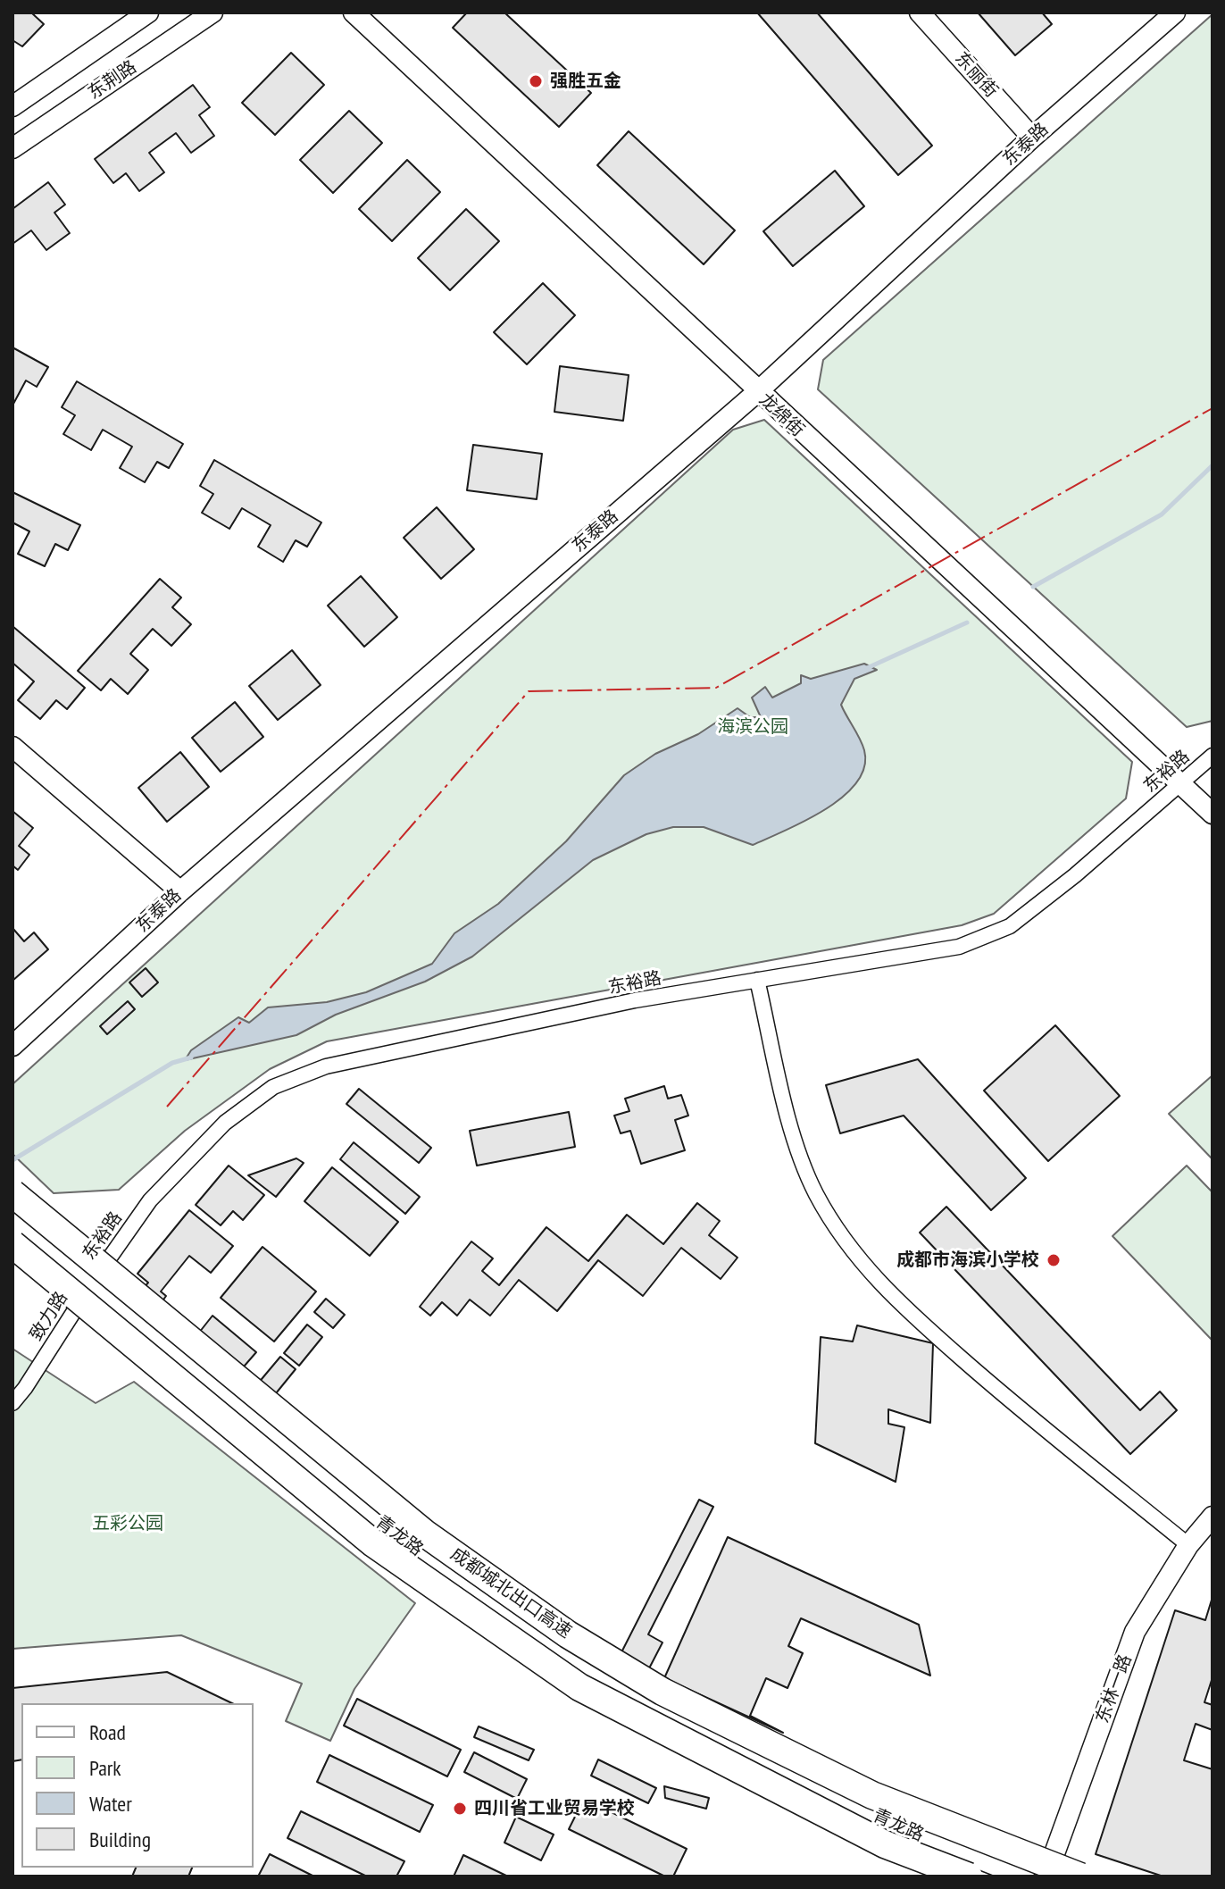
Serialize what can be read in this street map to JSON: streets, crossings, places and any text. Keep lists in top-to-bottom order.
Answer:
{
  "streets": {
    "highway": ["成都城北出口高速"],
    "street": [
      "东丽街",
      "东荆路",
      "东泰路",
      "龙绵街",
      "东裕路",
      "致力路",
      "青龙路",
      "东林一路"
    ]
  },
  "crossings": [
    ["东丽街", "东泰路"],
    ["东泰路", "龙绵街"],
    ["龙绵街", "东裕路"],
    ["东裕路", "致力路"],
    ["东裕路", "青龙路"],
    ["致力路", "青龙路"]
  ],
  "parks": ["海滨公园", "五彩公园"],
  "places": ["强胜五金", "成都市海滨小学校", "四川省工业贸易学校"],
  "legend": [
    "Road",
    "Park",
    "Water",
    "Building"
  ]
}
